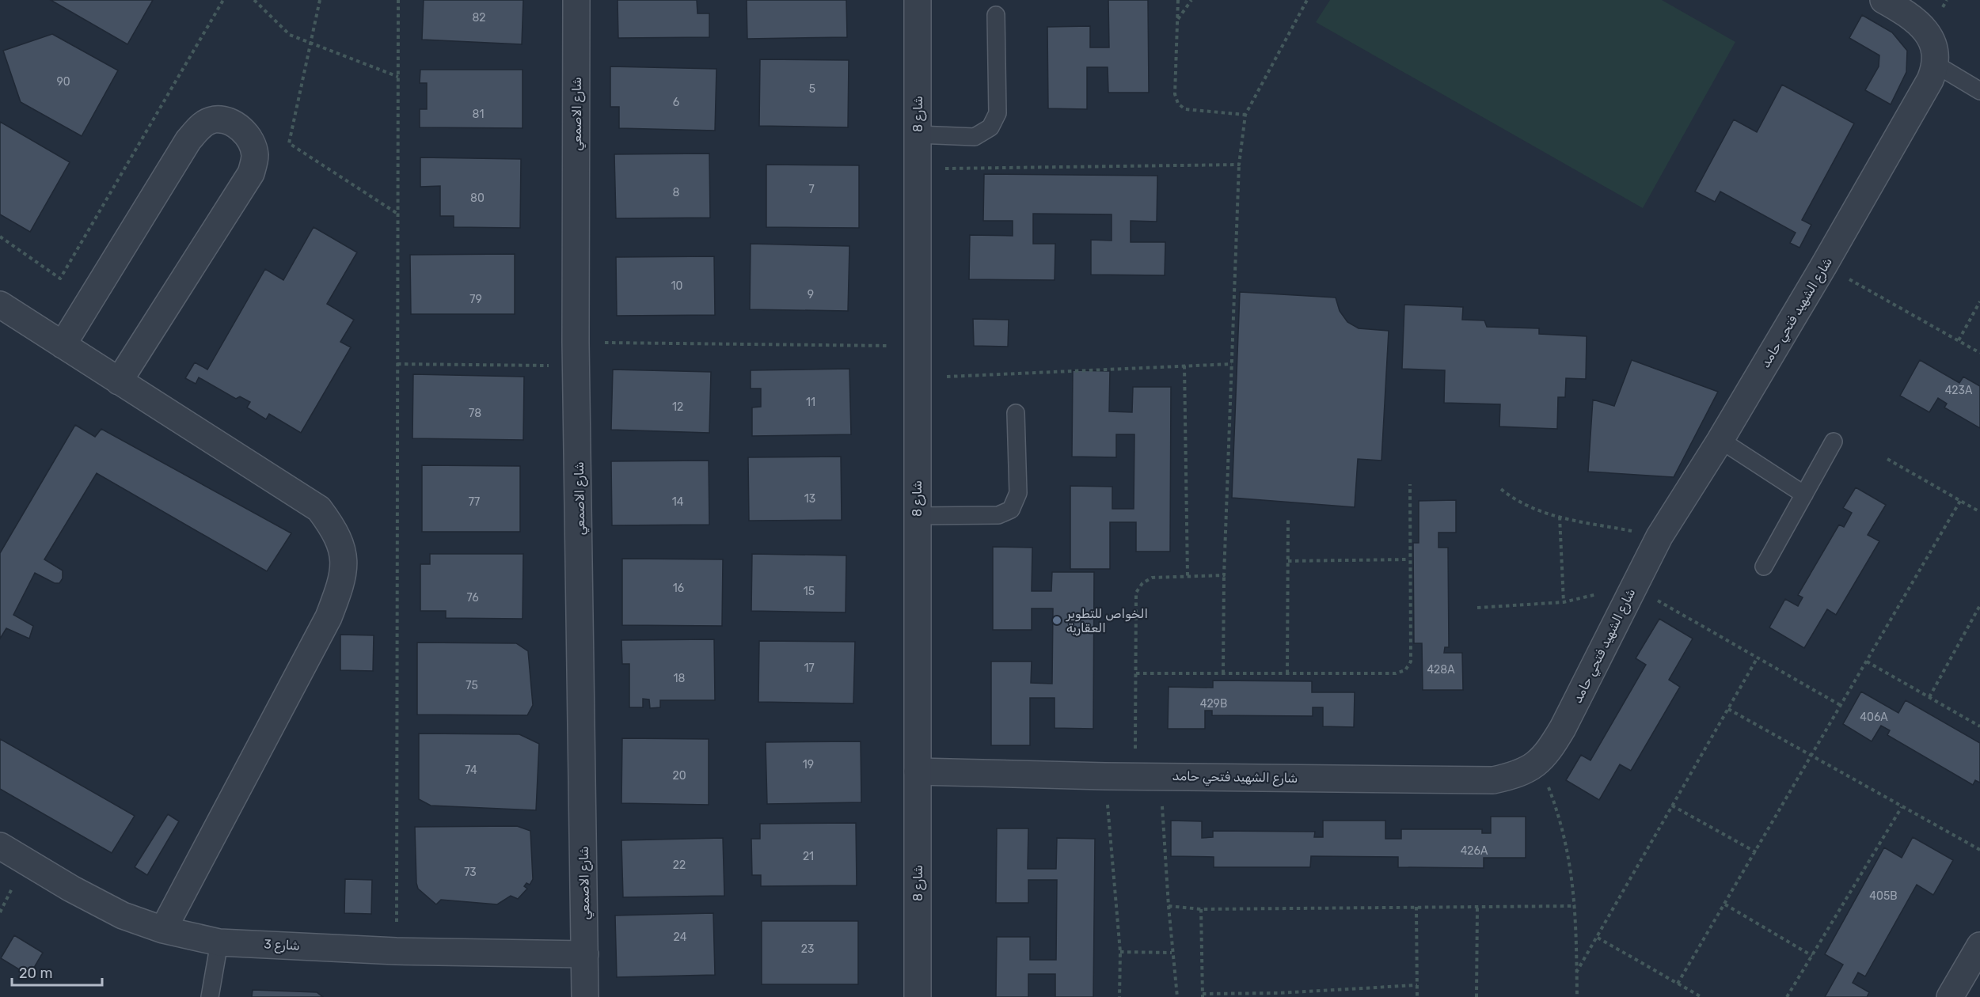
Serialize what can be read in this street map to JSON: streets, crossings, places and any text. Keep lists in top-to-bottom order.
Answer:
{
  "streets": {
    "street": [
      "شارع الاصمعي",
      "شارع 8",
      "شارع الشهيد فتحي حامد",
      "شارع 3"
    ]
  },
  "crossings": [
    ["شارع الاصمعي", "شارع 3"],
    ["شارع 8", "شارع الشهيد فتحي حامد"]
  ],
  "places": ["الخواص للتطوير العقارية"],
  "house_numbers": [
    "82",
    "90",
    "5",
    "6",
    "81",
    "7",
    "8",
    "80",
    "10",
    "9",
    "79",
    "423A",
    "11",
    "12",
    "78",
    "13",
    "77",
    "14",
    "16",
    "15",
    "76",
    "17",
    "428A",
    "18",
    "75",
    "429B",
    "406A",
    "19",
    "74",
    "20",
    "426A",
    "21",
    "22",
    "73",
    "405B",
    "24",
    "23"
  ],
  "scale_bar": "20 m"
}
